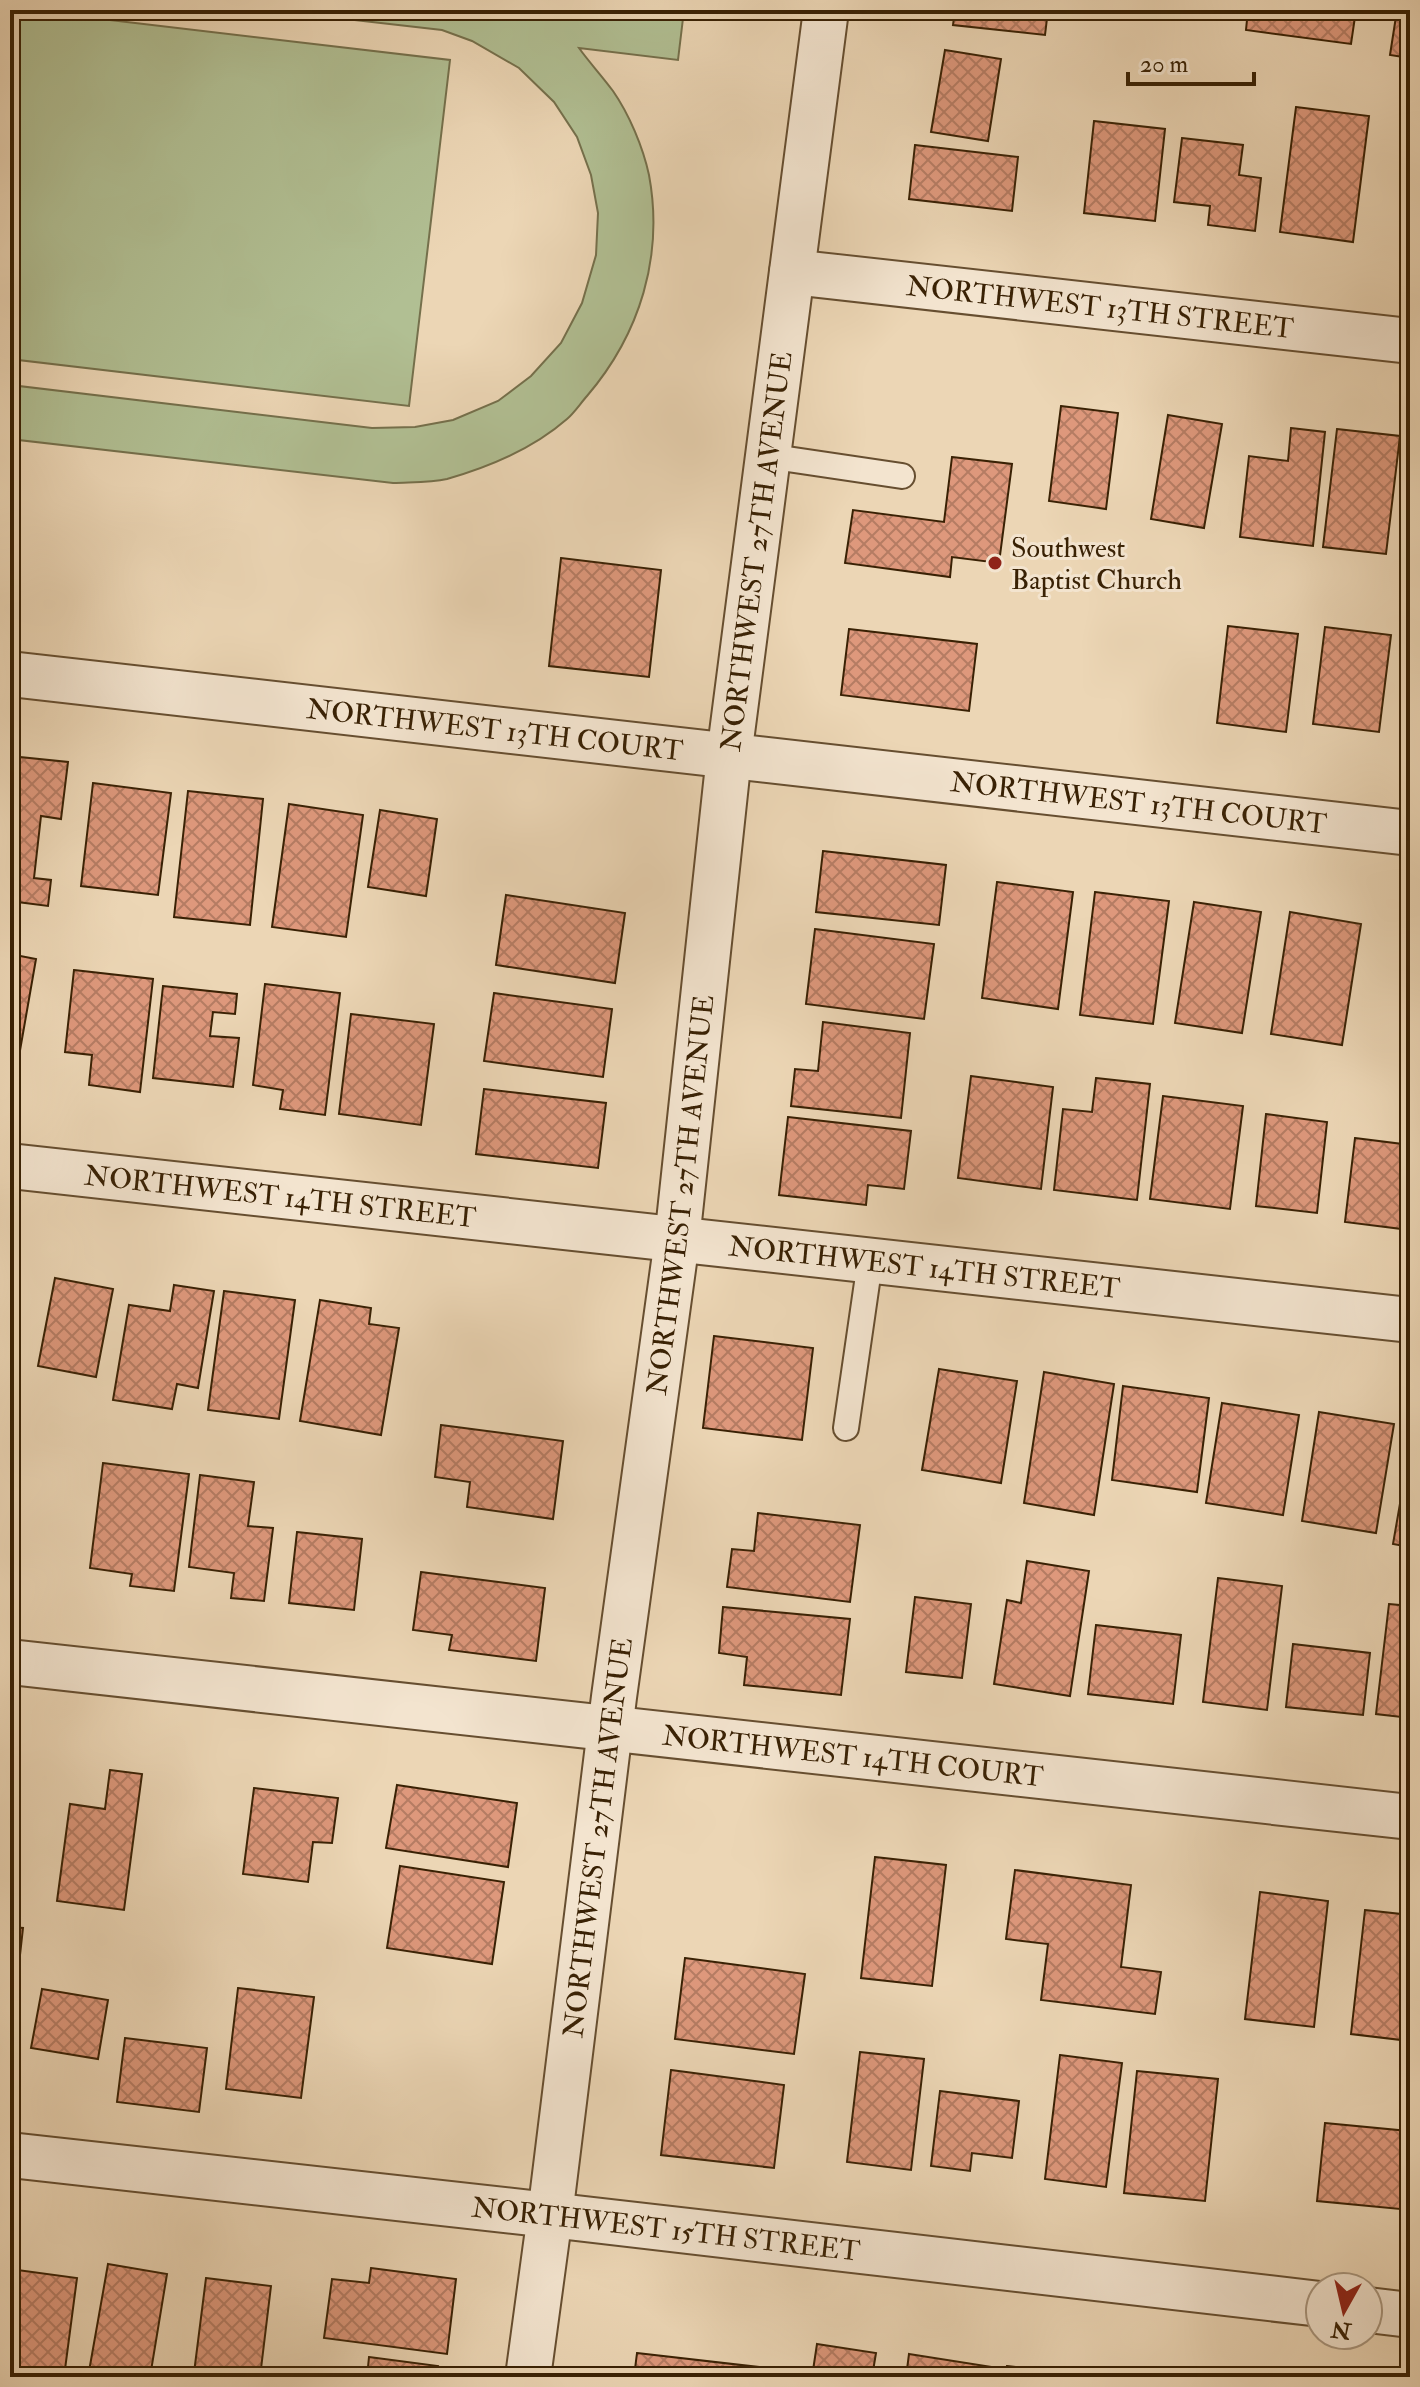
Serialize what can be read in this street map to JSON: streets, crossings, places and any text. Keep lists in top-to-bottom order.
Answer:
{
  "streets": {
    "street": [
      "NORTHWEST 13TH STREET",
      "NORTHWEST 27TH AVENUE",
      "NORTHWEST 13TH COURT",
      "NORTHWEST 14TH STREET",
      "NORTHWEST 14TH COURT",
      "NORTHWEST 15TH STREET"
    ]
  },
  "crossings": [
    ["NORTHWEST 13TH STREET", "NORTHWEST 27TH AVENUE"],
    ["NORTHWEST 27TH AVENUE", "NORTHWEST 13TH COURT"],
    ["NORTHWEST 27TH AVENUE", "NORTHWEST 14TH STREET"],
    ["NORTHWEST 27TH AVENUE", "NORTHWEST 14TH COURT"],
    ["NORTHWEST 27TH AVENUE", "NORTHWEST 15TH STREET"]
  ],
  "places": ["Southwest Baptist Church"],
  "scale_bar": "20 m",
  "north": "bottom"
}
